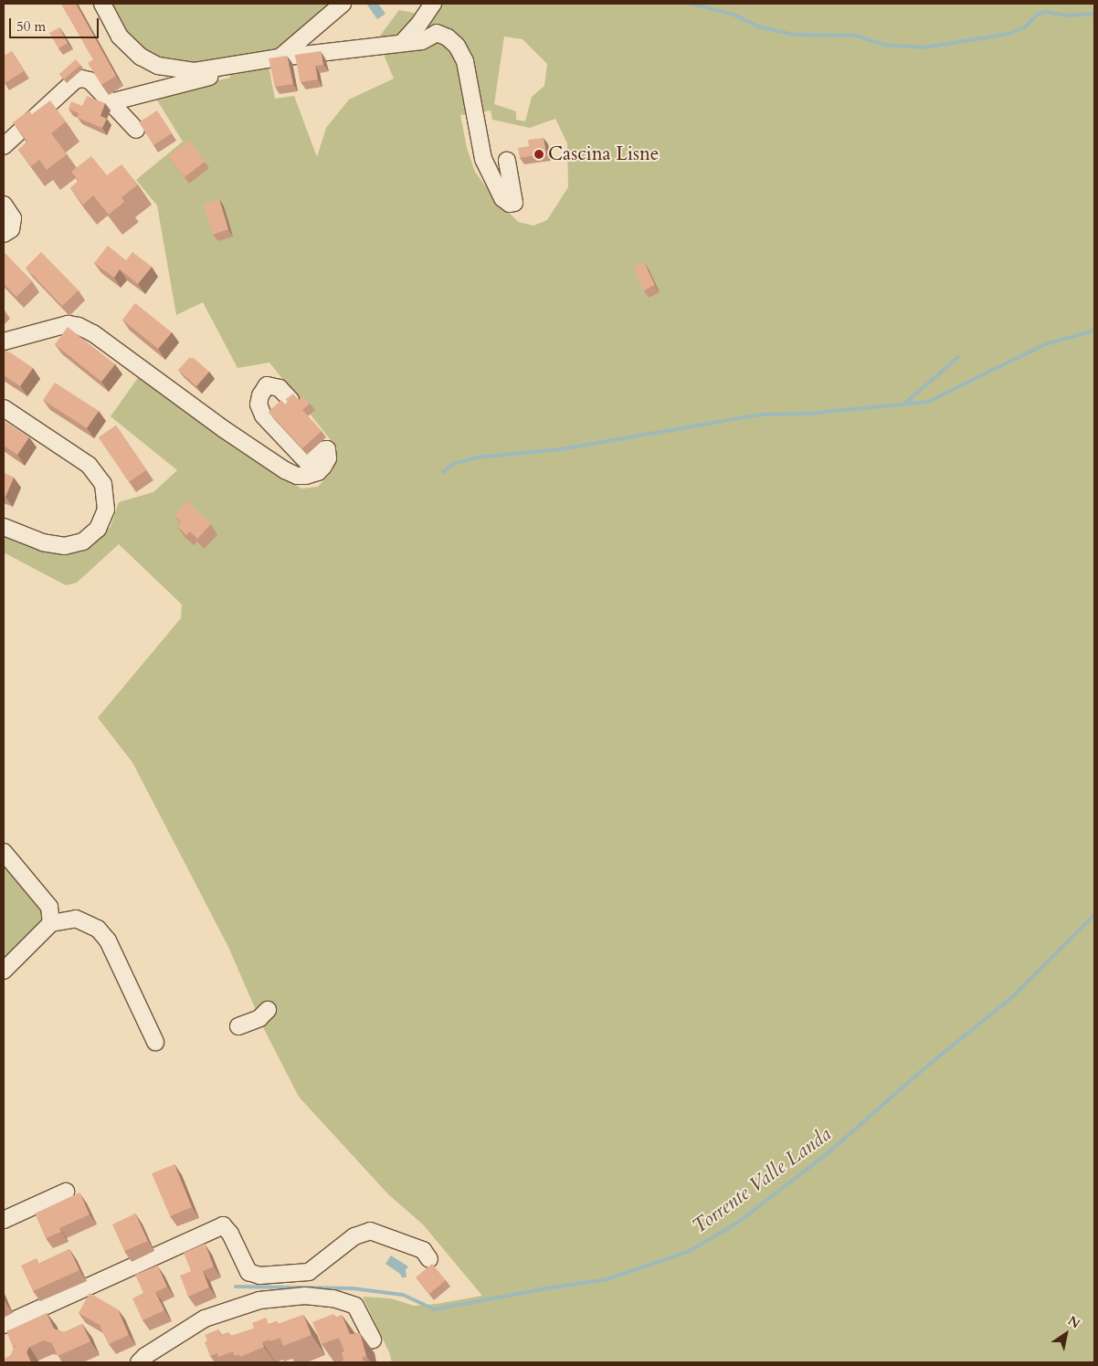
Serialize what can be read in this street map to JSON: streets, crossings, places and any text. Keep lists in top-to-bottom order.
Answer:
{
  "water": ["Torrente Valle Landa"],
  "places": ["Cascina Lisne"],
  "scale_bar": "50 m",
  "north": "top right"
}
